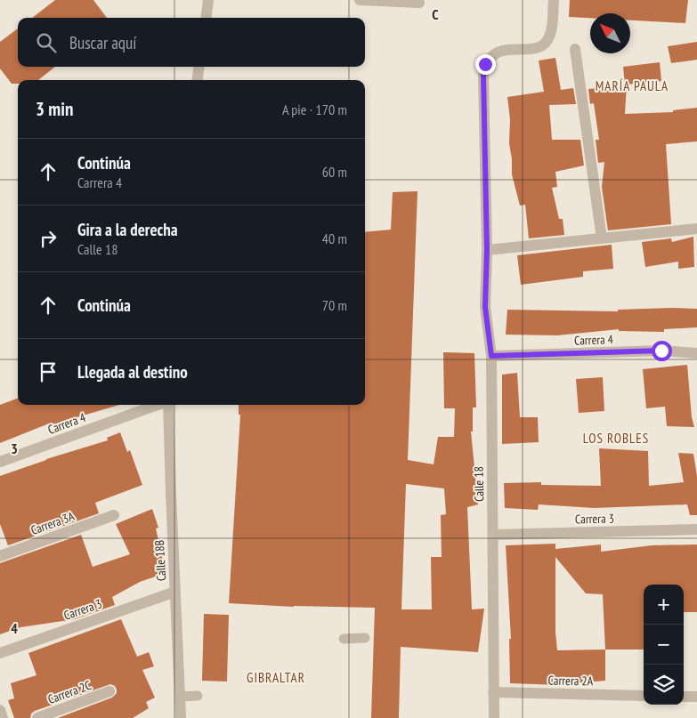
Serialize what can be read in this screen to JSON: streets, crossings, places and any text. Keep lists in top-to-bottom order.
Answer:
{
  "streets": {
    "street": [
      "Carrera 4",
      "Calle 18",
      "Carrera 3",
      "Carrera 3A",
      "Calle 18B",
      "Carrera 2A",
      "Carrera 2C"
    ]
  },
  "crossings": [
    ["Carrera 4", "Calle 18"],
    ["Calle 18", "Carrera 3"],
    ["Calle 18", "Carrera 2A"],
    ["Carrera 3", "Calle 18B"]
  ],
  "districts": ["MARÍA PAULA", "LOS ROBLES", "GIBRALTAR"],
  "north": "top left",
  "page": {
    "search": "Buscar aquí",
    "heading": ["3 min", "A pie · 170 m"],
    "list": [
      ["Continúa", "Carrera 4", "60 m"],
      ["Gira a la derecha", "Calle 18", "40 m"],
      ["Continúa", "70 m"],
      "Llegada al destino"
    ],
    "map_buttons": ["+", "−"]
  },
  "grid": {
    "columns": ["C"],
    "rows": ["3", "4"]
  }
}
